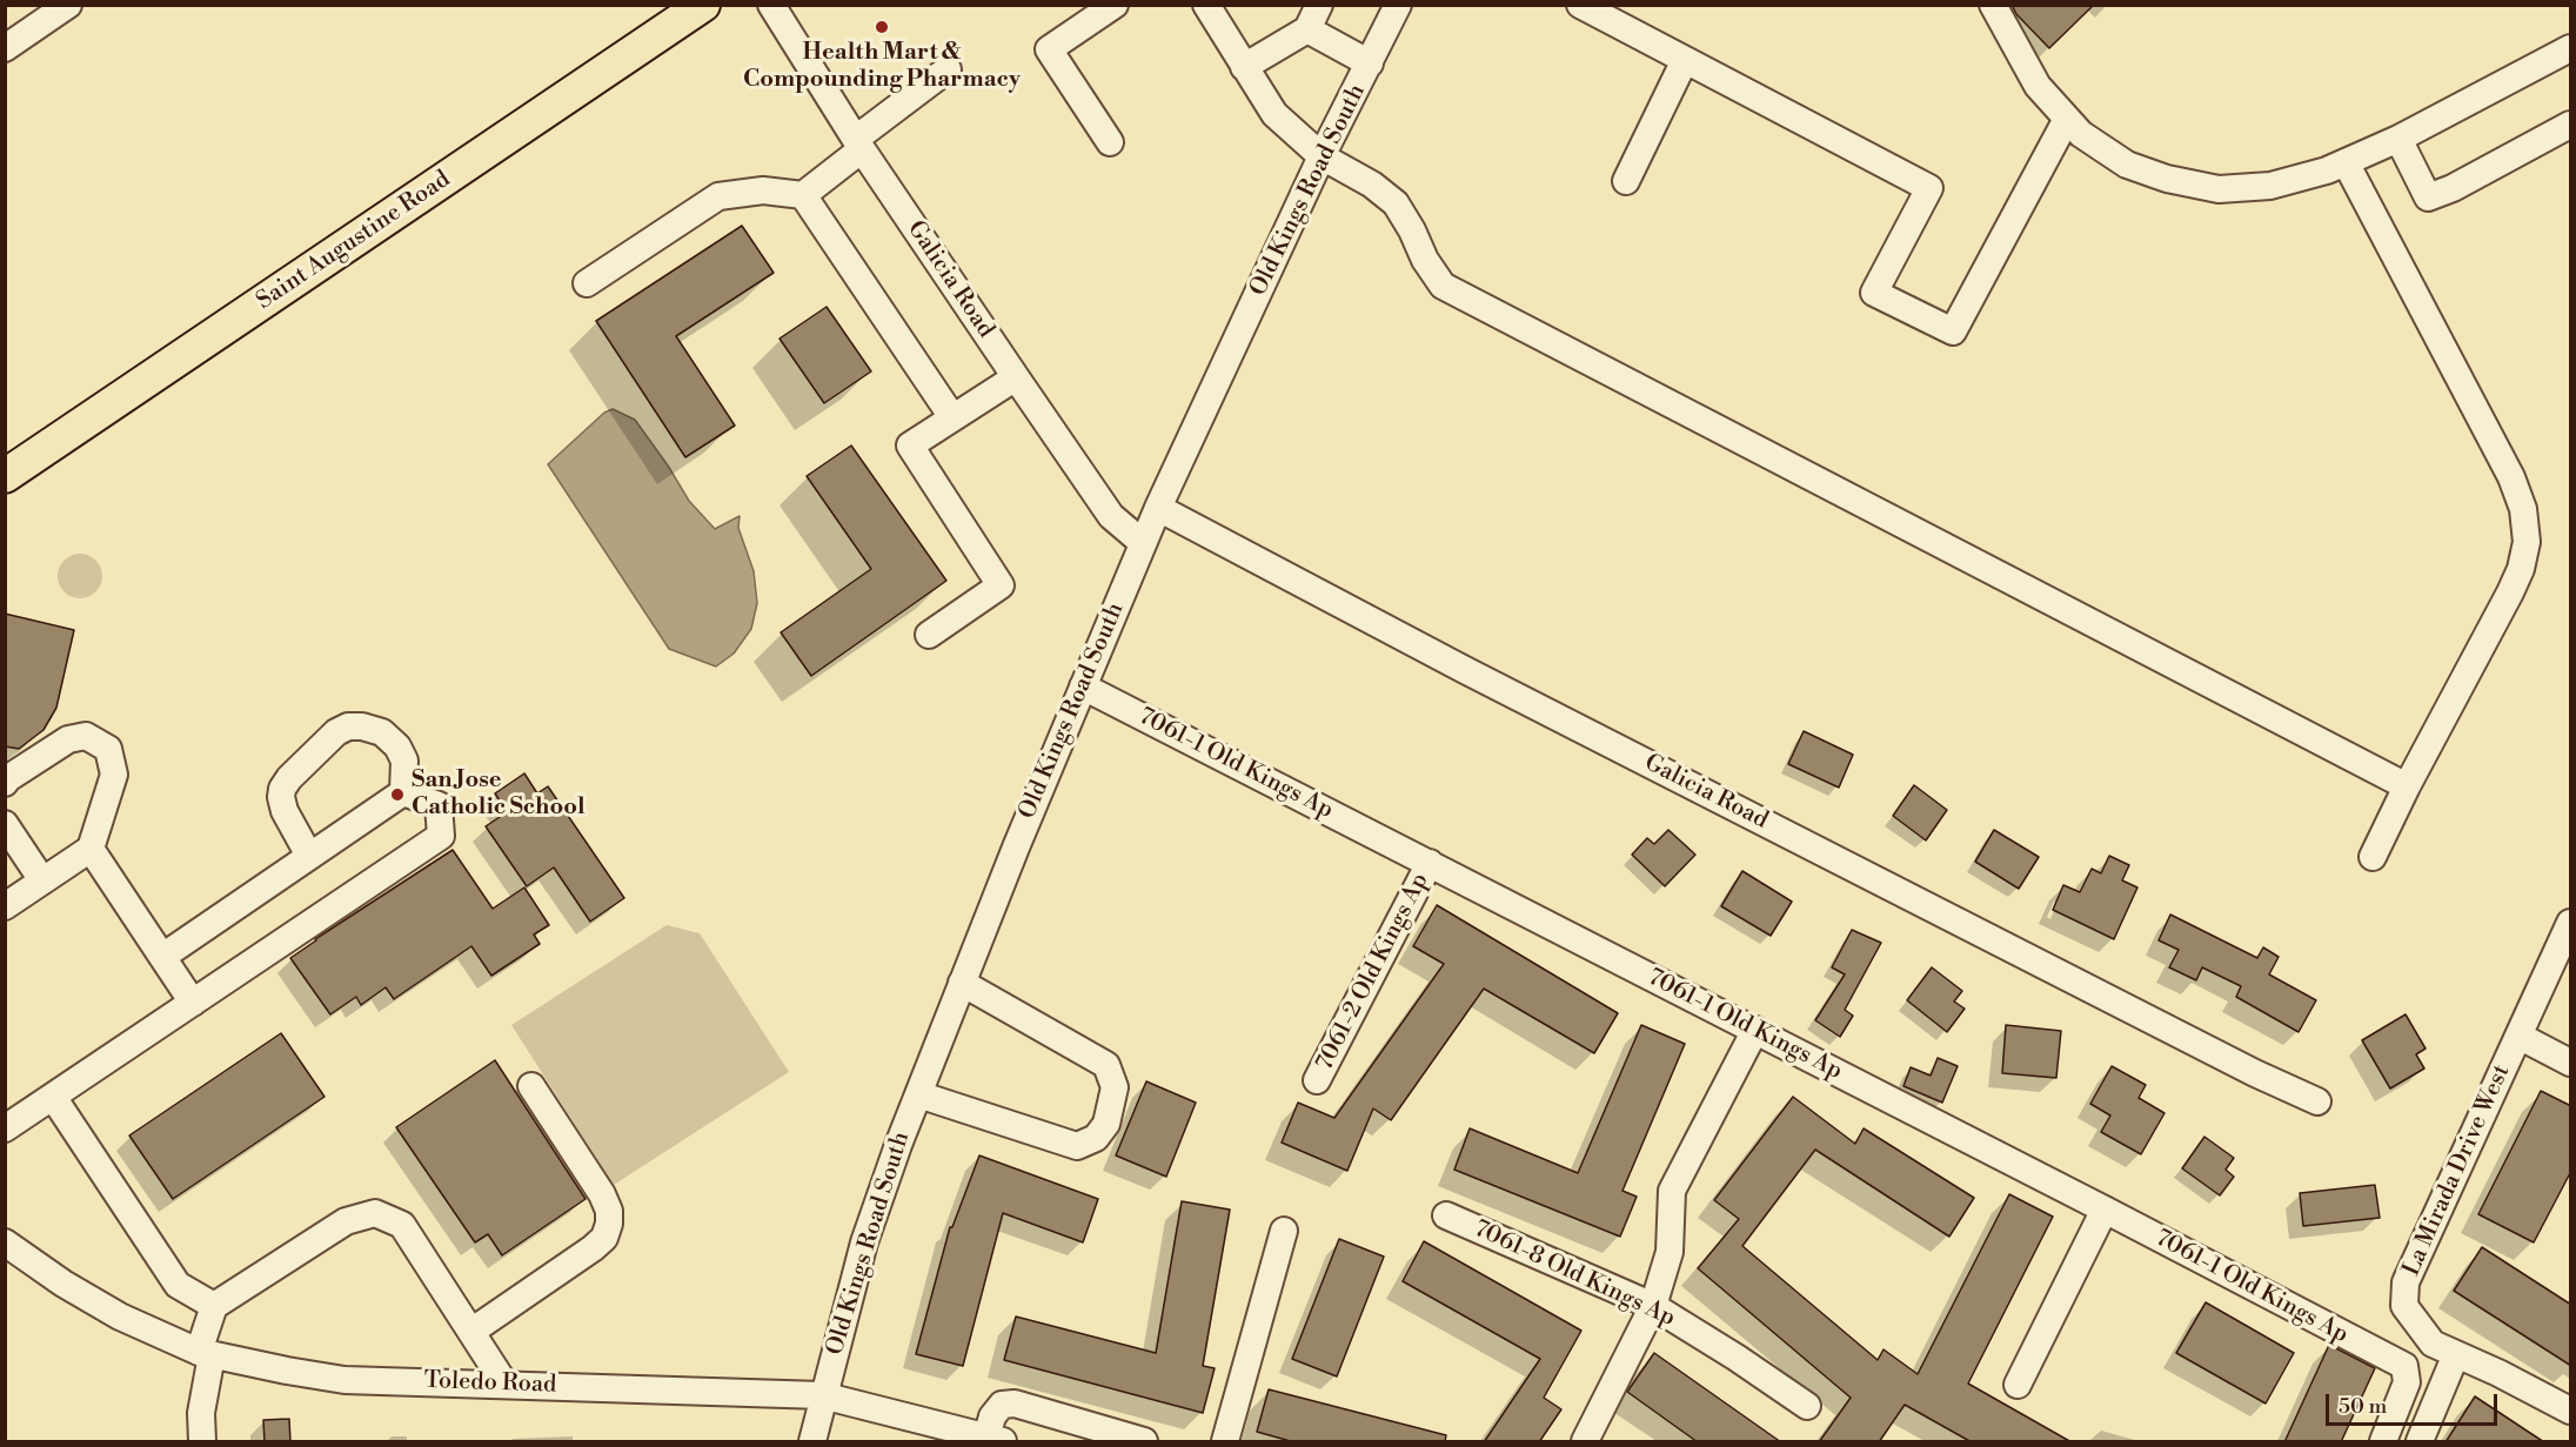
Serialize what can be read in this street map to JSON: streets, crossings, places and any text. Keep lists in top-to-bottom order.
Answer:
{
  "streets": {
    "main road": ["Saint Augustine Road"],
    "street": [
      "Old Kings Road South",
      "Galicia Road",
      "7061-1 Old Kings Ap",
      "7061-2 Old Kings Ap",
      "La Mirada Drive West",
      "7061-8 Old Kings Ap",
      "Toledo Road"
    ]
  },
  "crossings": [
    ["Old Kings Road South", "Galicia Road"],
    ["Old Kings Road South", "7061-1 Old Kings Ap"],
    ["Old Kings Road South", "Toledo Road"],
    ["7061-1 Old Kings Ap", "7061-2 Old Kings Ap"]
  ],
  "places": ["Health Mart & Compounding Pharmacy", "San Jose Catholic School"],
  "scale_bar": "50 m"
}
